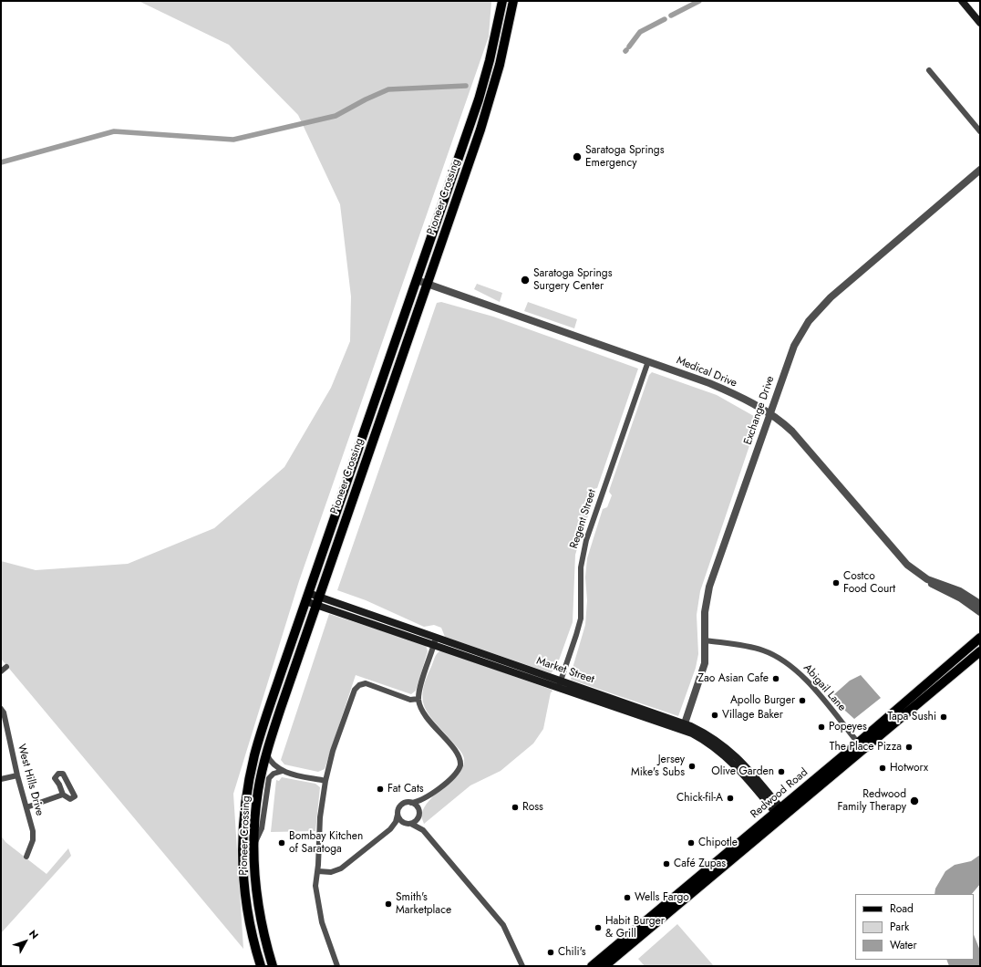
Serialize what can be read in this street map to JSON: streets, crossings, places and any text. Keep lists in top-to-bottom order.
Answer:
{
  "streets": {
    "main road": ["Pioneer Crossing", "Market Street", "Redwood Road"],
    "street": [
      "Medical Drive",
      "Exchange Drive",
      "Regent Street",
      "Abigail Lane",
      "West Hills Drive"
    ]
  },
  "crossings": [
    ["Pioneer Crossing", "Medical Drive"],
    ["Pioneer Crossing", "Market Street"],
    ["Medical Drive", "Exchange Drive"],
    ["Medical Drive", "Regent Street"],
    ["Exchange Drive", "Market Street"],
    ["Exchange Drive", "Abigail Lane"],
    ["Regent Street", "Market Street"],
    ["Market Street", "Redwood Road"],
    ["Abigail Lane", "Redwood Road"]
  ],
  "places": [
    "Saratoga Springs Emergency",
    "Saratoga Springs Surgery Center",
    "Costco Food Court",
    "Zao Asian Cafe",
    "Apollo Burger",
    "Village Baker",
    "Tapa Sushi",
    "Popeyes",
    "The Place Pizza",
    "Jersey Mike's Subs",
    "Hotworx",
    "Olive Garden",
    "Fat Cats",
    "Chick-fil-A",
    "Redwood Family Therapy",
    "Ross",
    "Bombay Kitchen of Saratoga",
    "Chipotle",
    "Café Zupas",
    "Wells Fargo",
    "Smith's Marketplace",
    "Habit Burger & Grill",
    "Chili's"
  ],
  "legend": ["Road", "Park", "Water"],
  "north": "top right"
}
